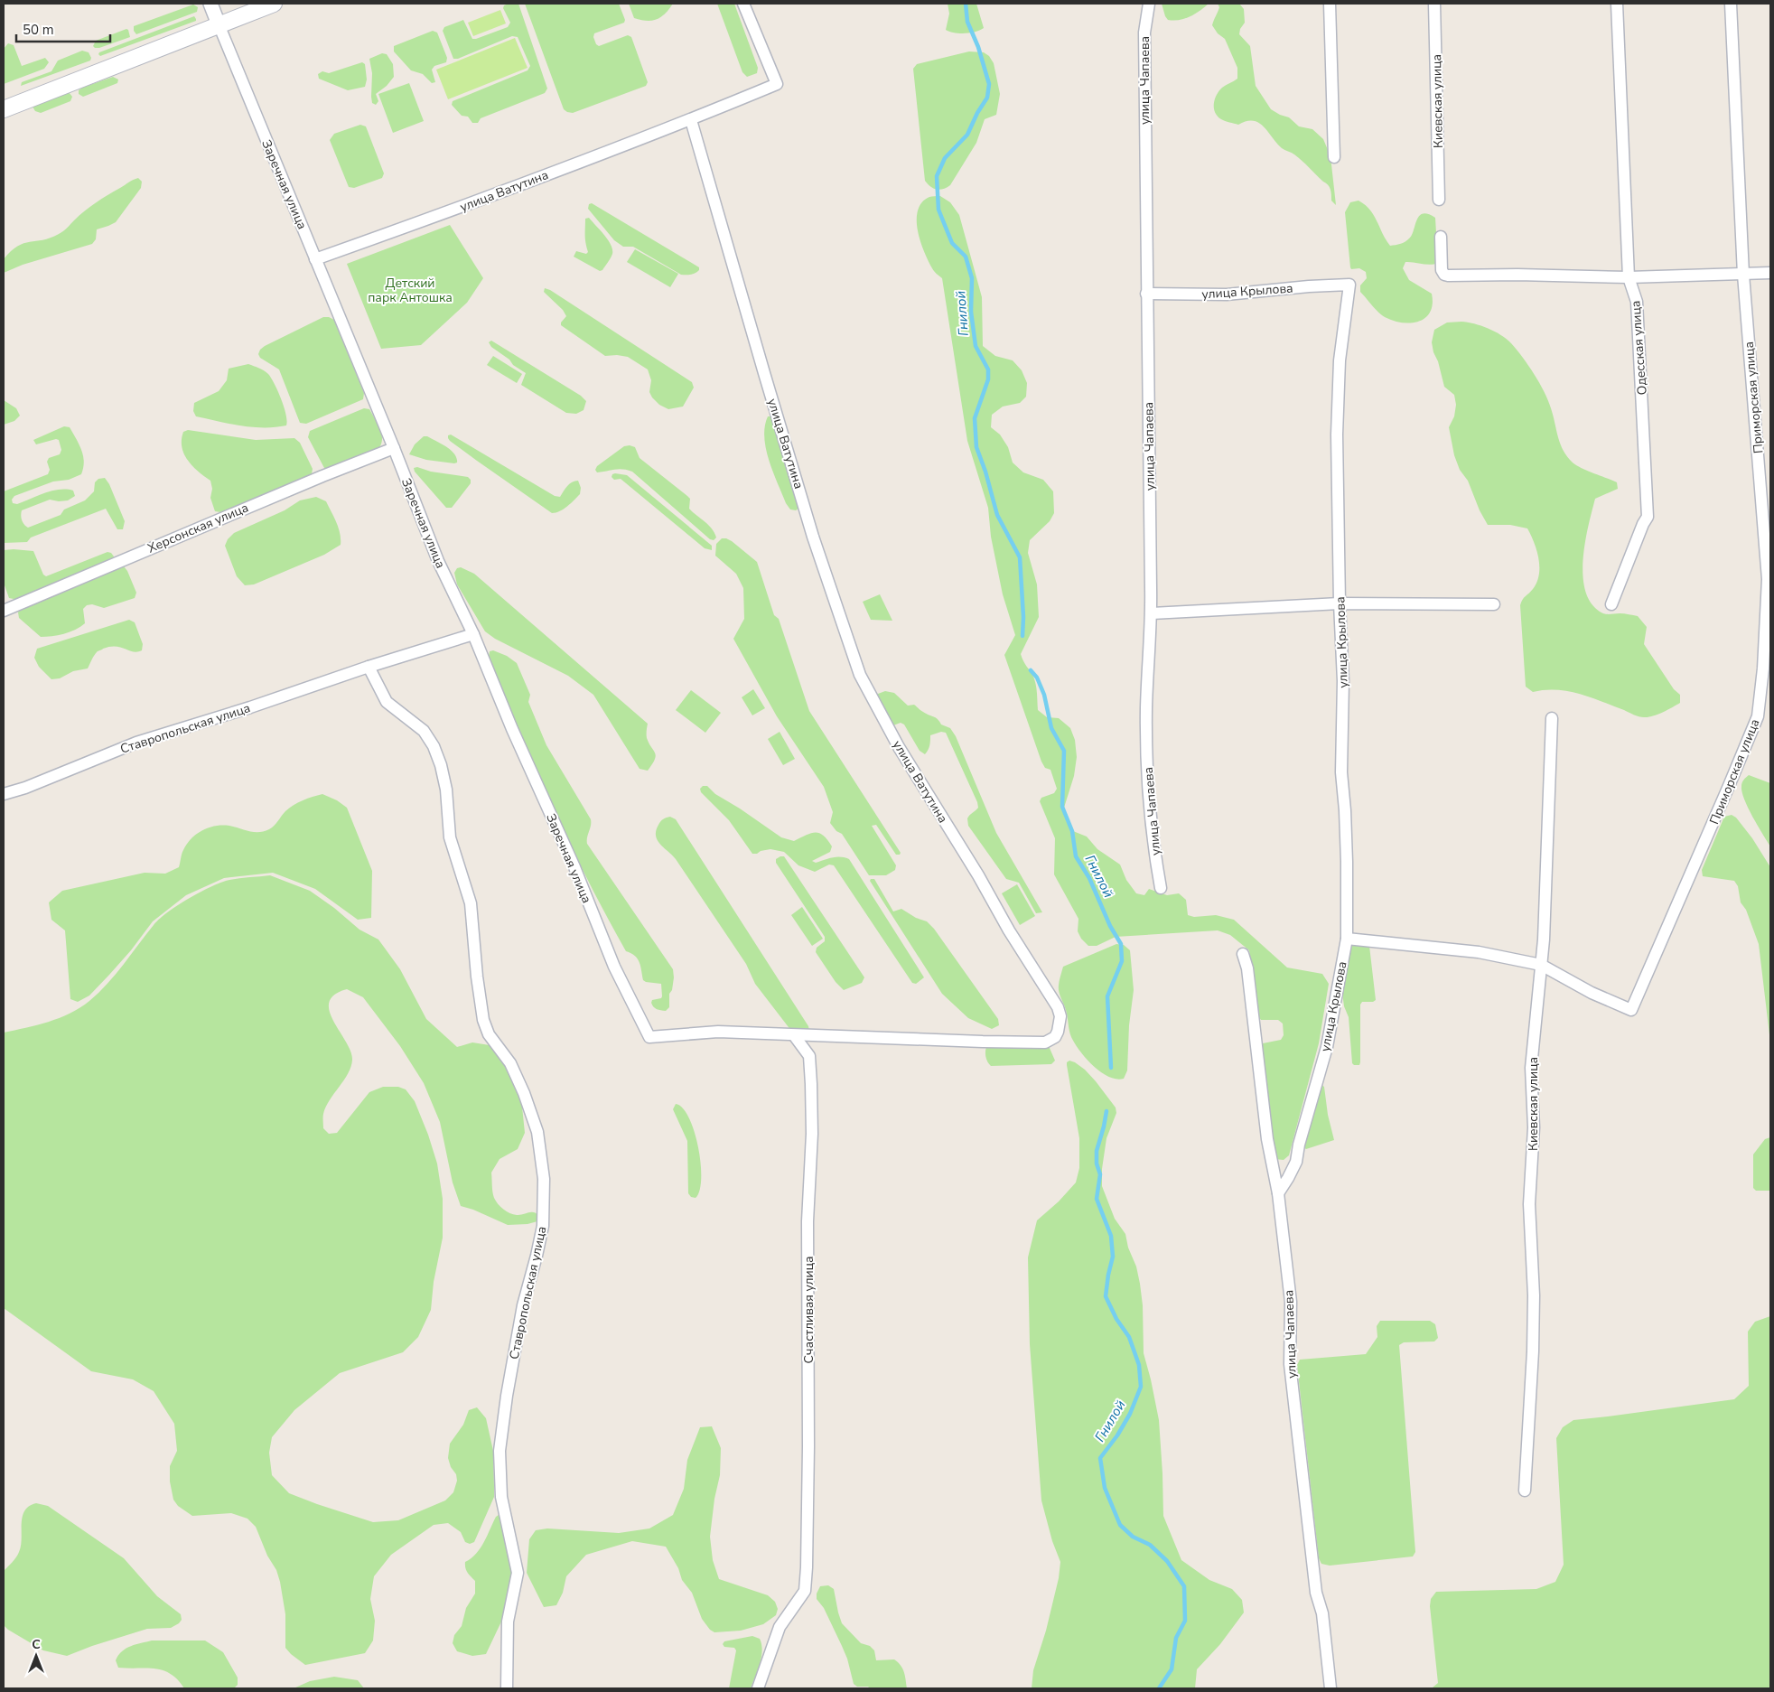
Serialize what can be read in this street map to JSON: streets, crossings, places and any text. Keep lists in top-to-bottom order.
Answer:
{
  "streets": {
    "street": [
      "улица Чапаева",
      "Киевская улица",
      "Заречная улица",
      "улица Ватутина",
      "улица Крылова",
      "Одесская улица",
      "Приморская улица",
      "Херсонская улица",
      "Ставропольская улица",
      "Счастливая улица"
    ]
  },
  "crossings": [
    ["улица Чапаева", "улица Крылова"],
    ["Киевская улица", "Приморская улица"],
    ["Заречная улица", "улица Ватутина"],
    ["Заречная улица", "Херсонская улица"],
    ["Заречная улица", "Ставропольская улица"],
    ["улица Ватутина", "Счастливая улица"]
  ],
  "water": ["Гнилой"],
  "parks": ["Детский парк Антошка"],
  "scale_bar": "50 m",
  "north": "top"
}
